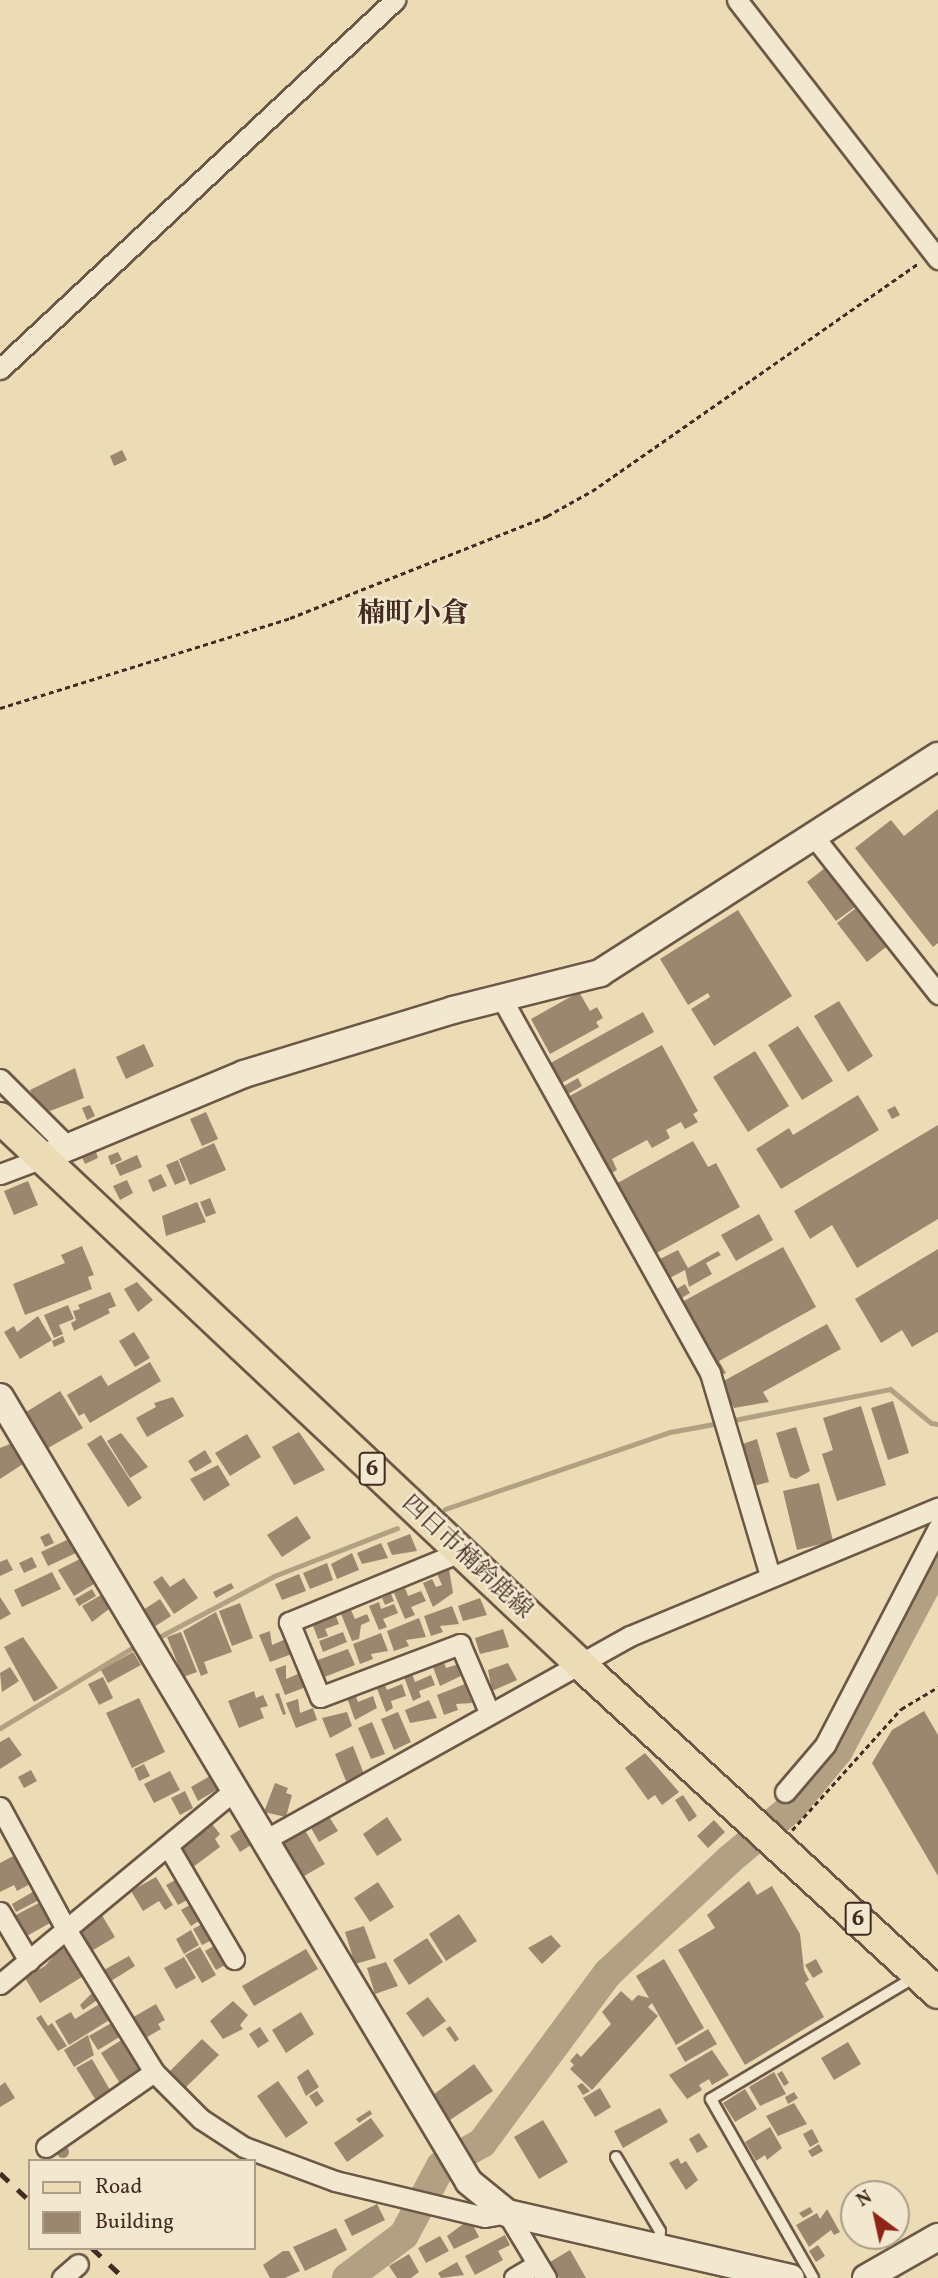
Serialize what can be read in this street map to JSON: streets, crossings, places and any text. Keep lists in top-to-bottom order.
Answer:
{
  "streets": {
    "main road": ["6", "四日市楠鈴鹿線"]
  },
  "districts": ["楠町小倉"],
  "legend": ["Road", "Building"],
  "north": "top left"
}
